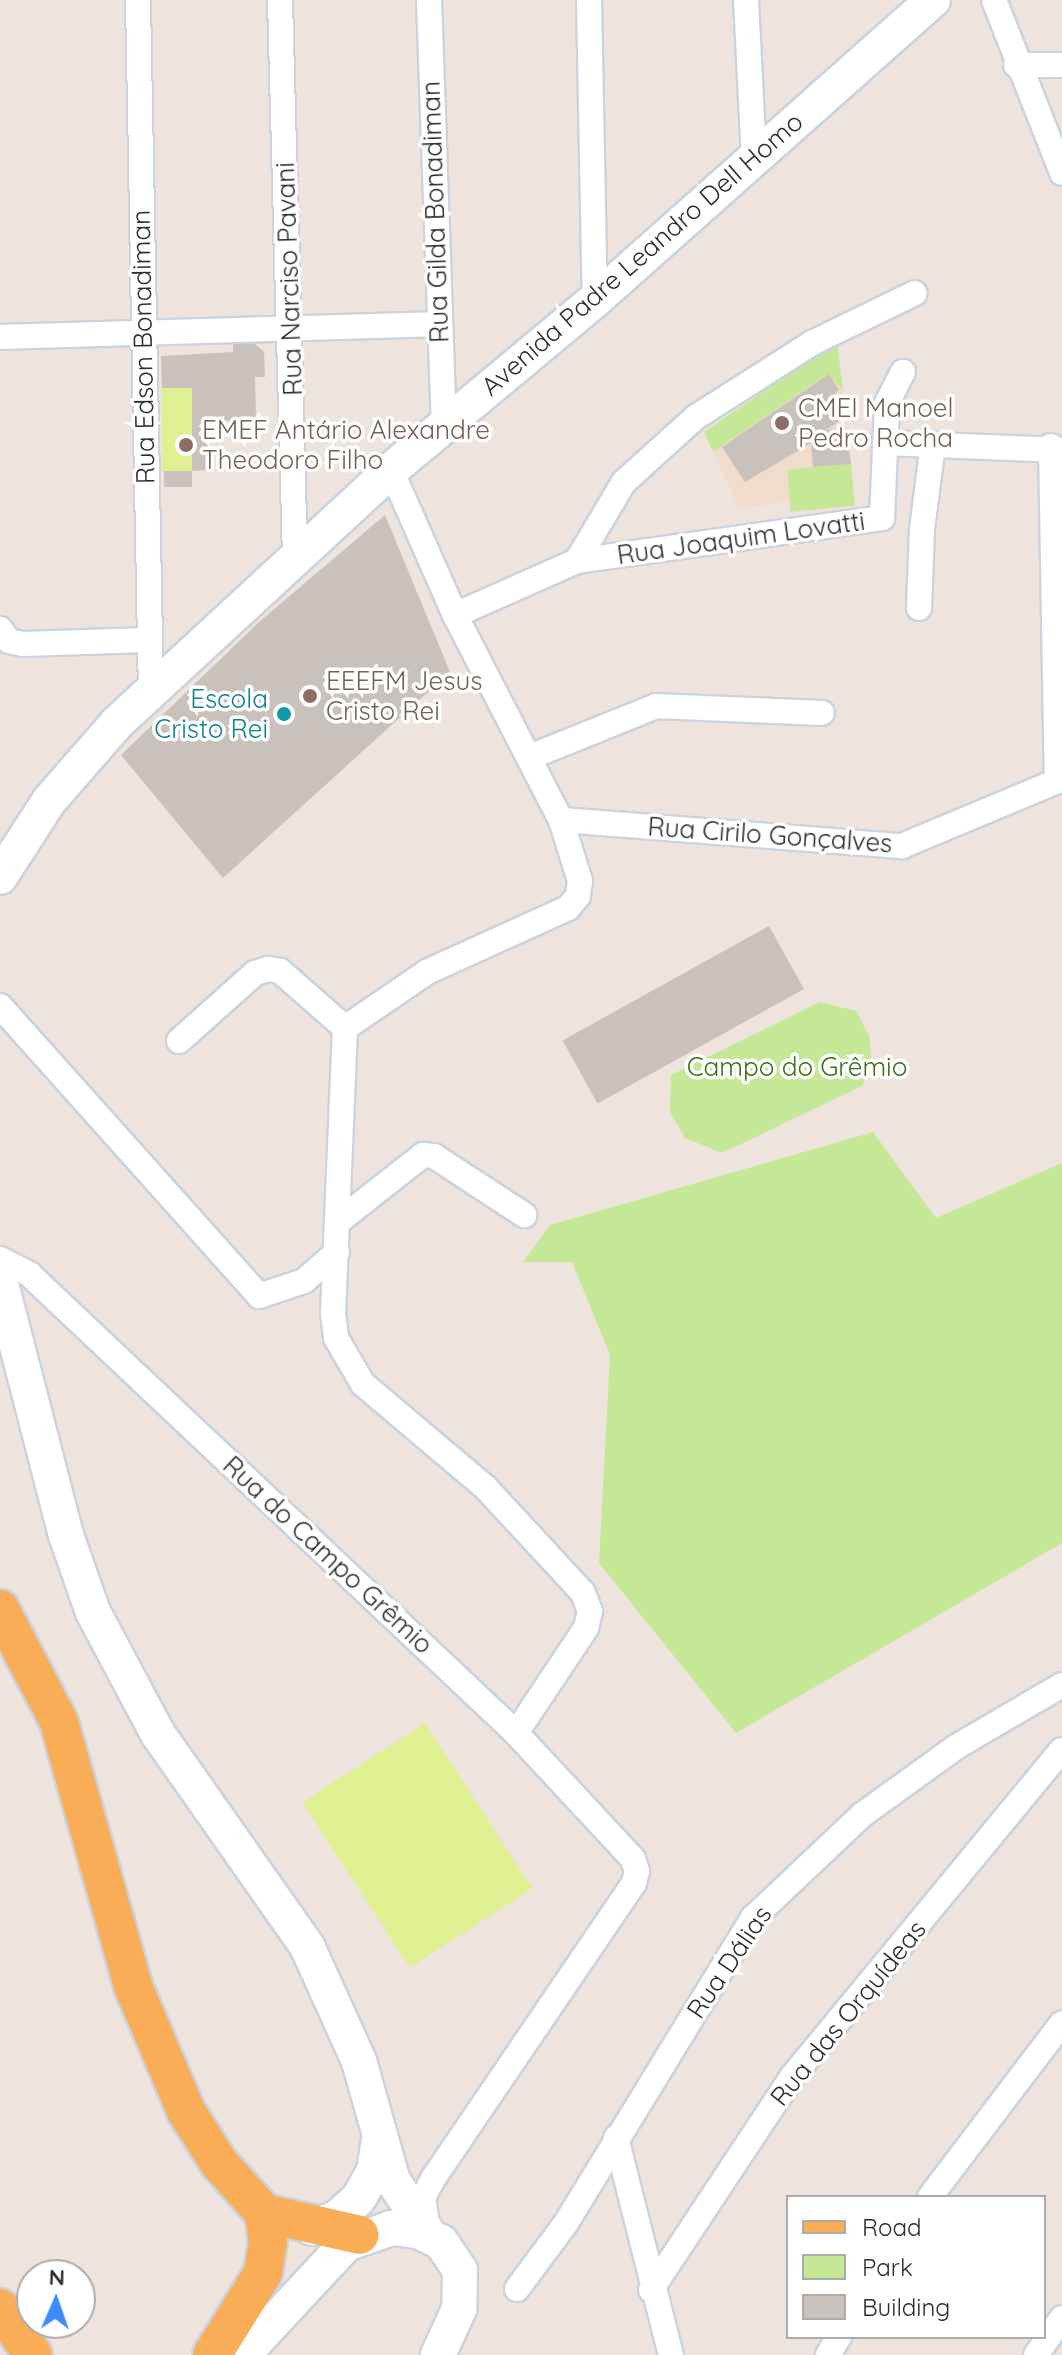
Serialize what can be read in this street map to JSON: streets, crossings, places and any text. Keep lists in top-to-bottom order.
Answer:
{
  "streets": {
    "street": [
      "Rua Gilda Bonadiman",
      "Avenida Padre Leandro Dell Homo",
      "Rua Narciso Pavani",
      "Rua Edson Bonadiman",
      "Rua Joaquim Lovatti",
      "Rua Cirilo Gonçalves",
      "Rua do Campo Grêmio",
      "Rua Dálias",
      "Rua das Orquídeas"
    ]
  },
  "crossings": [
    ["Rua Gilda Bonadiman", "Avenida Padre Leandro Dell Homo"],
    ["Avenida Padre Leandro Dell Homo", "Rua Narciso Pavani"],
    ["Avenida Padre Leandro Dell Homo", "Rua Edson Bonadiman"]
  ],
  "parks": ["Campo do Grêmio"],
  "places": [
    "CMEI Manoel Pedro Rocha",
    "EMEF Antário Alexandre Theodoro Filho",
    "EEEFM Jesus Cristo Rei",
    "Escola Cristo Rei"
  ],
  "legend": ["Road", "Park", "Building"],
  "north": "top"
}
